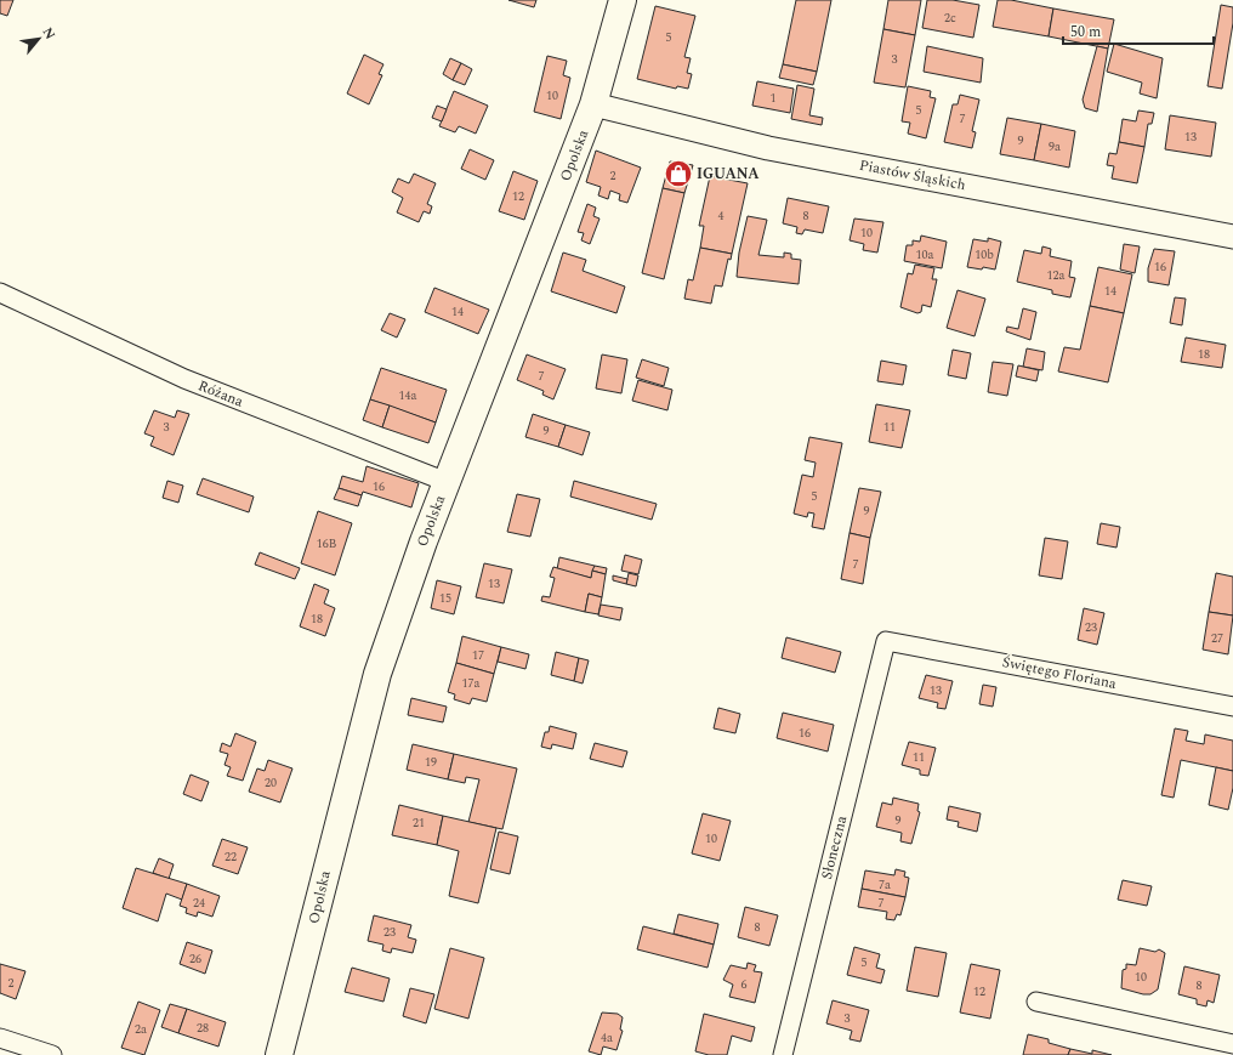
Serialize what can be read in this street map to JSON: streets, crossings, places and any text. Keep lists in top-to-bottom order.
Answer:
{
  "streets": {
    "main road": ["Opolska"],
    "street": [
      "Piastów Śląskich",
      "Różana",
      "Świętego Floriana",
      "Słoneczna"
    ]
  },
  "crossings": [
    ["Opolska", "Piastów Śląskich"],
    ["Opolska", "Różana"],
    ["Świętego Floriana", "Słoneczna"]
  ],
  "places": {
    "shop": ["IGUANA"]
  },
  "house_numbers": [
    "2c",
    "5",
    "3",
    "10",
    "1",
    "5",
    "7",
    "13",
    "9",
    "9a",
    "2",
    "12",
    "4",
    "8",
    "10",
    "10a",
    "10b",
    "16",
    "12a",
    "14",
    "14",
    "18",
    "7",
    "14a",
    "3",
    "11",
    "9",
    "16",
    "5",
    "9",
    "16B",
    "7",
    "13",
    "15",
    "18",
    "23",
    "27",
    "17",
    "17a",
    "13",
    "16",
    "11",
    "19",
    "20",
    "9",
    "21",
    "10",
    "22",
    "7a",
    "24",
    "7",
    "8",
    "23",
    "26",
    "5",
    "10",
    "2",
    "6",
    "8",
    "12",
    "3",
    "28",
    "2a",
    "4a"
  ],
  "scale_bar": "50 m",
  "north": "top right"
}
